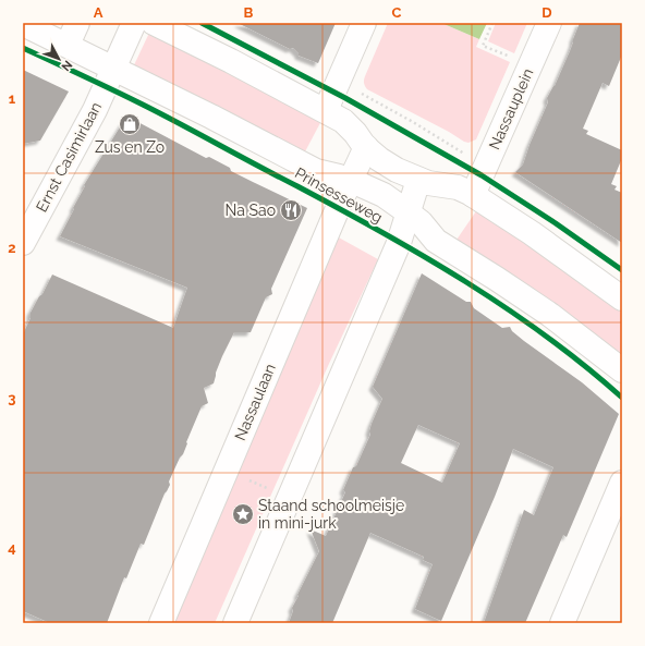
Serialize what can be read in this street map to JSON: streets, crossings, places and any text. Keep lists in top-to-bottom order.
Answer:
{
  "streets": {
    "street": [
      "Nassauplein",
      "Ernst Casimirlaan",
      "Prinsesseweg",
      "Nassaulaan"
    ]
  },
  "crossings": [
    ["Ernst Casimirlaan", "Prinsesseweg"],
    ["Prinsesseweg", "Nassaulaan"]
  ],
  "places": {
    "shop": ["Zus en Zo"],
    "restaurant": ["Na Sao"],
    "place": ["Staand schoolmeisje in mini-jurk"]
  },
  "north": "bottom right",
  "grid": {
    "columns": [
      "A",
      "B",
      "C",
      "D"
    ],
    "rows": [
      "1",
      "2",
      "3",
      "4"
    ]
  }
}
